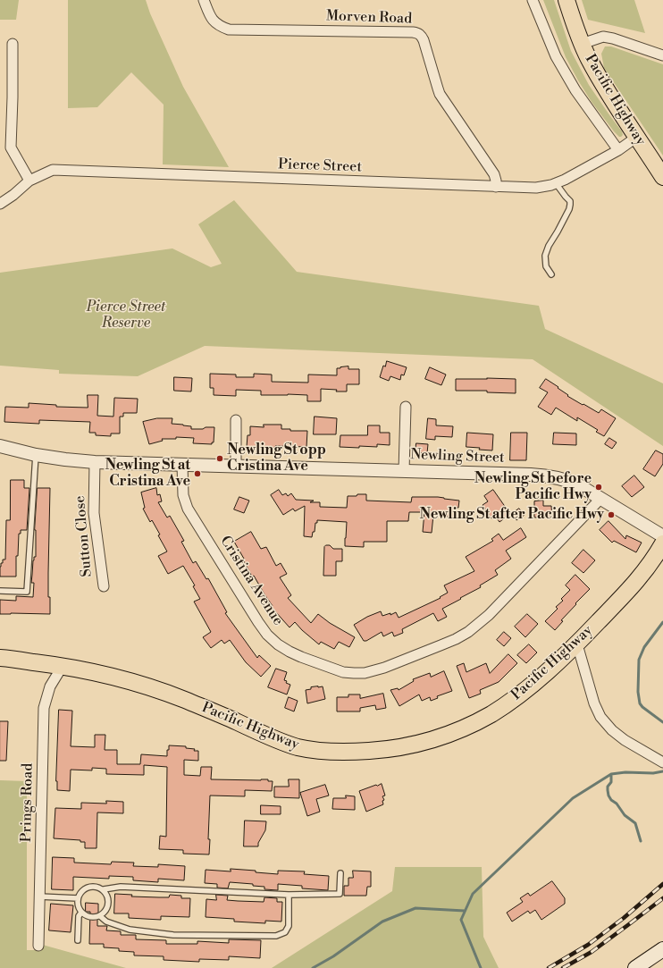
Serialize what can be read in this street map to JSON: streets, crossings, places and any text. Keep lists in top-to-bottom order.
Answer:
{
  "streets": {
    "main road": ["Pacific Highway"],
    "street": [
      "Morven Road",
      "Pierce Street",
      "Newling Street",
      "Sutton Close",
      "Cristina Avenue",
      "Prings Road"
    ]
  },
  "crossings": [
    ["Morven Road", "Pierce Street"],
    ["Pacific Highway", "Pierce Street"],
    ["Pacific Highway", "Prings Road"],
    ["Newling Street", "Sutton Close"],
    ["Newling Street", "Cristina Avenue"]
  ],
  "parks": ["Pierce Street Reserve"],
  "places": [
    "Newling St opp Cristina Ave",
    "Newling St at Cristina Ave",
    "Newling St before Pacific Hwy",
    "Newling St after Pacific Hwy"
  ]
}
